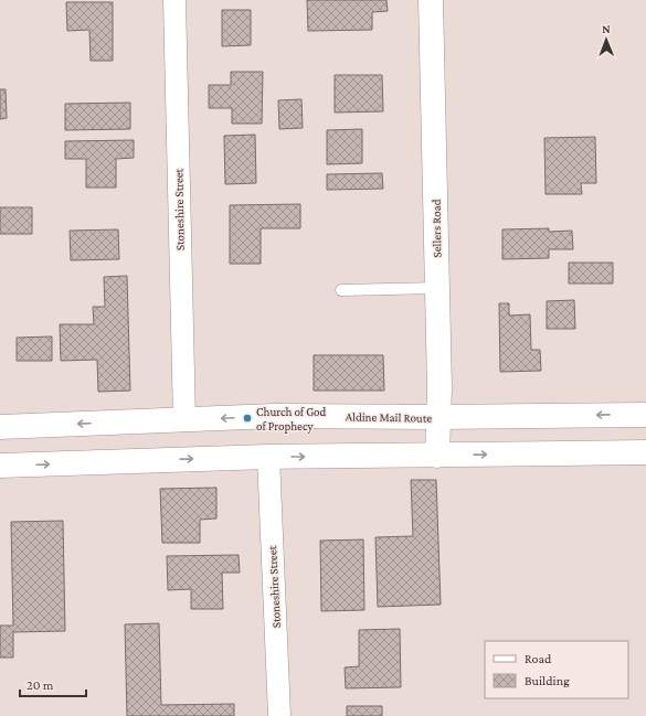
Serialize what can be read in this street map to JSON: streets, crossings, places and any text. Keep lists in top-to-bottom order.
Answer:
{
  "streets": {
    "main road": ["Sellers Road", "Aldine Mail Route"],
    "street": ["Stoneshire Street"]
  },
  "crossings": [
    ["Stoneshire Street", "Aldine Mail Route"],
    ["Sellers Road", "Aldine Mail Route"]
  ],
  "places": ["Church of God of Prophecy"],
  "legend": ["Road", "Building"],
  "scale_bar": "20 m",
  "north": "top"
}
